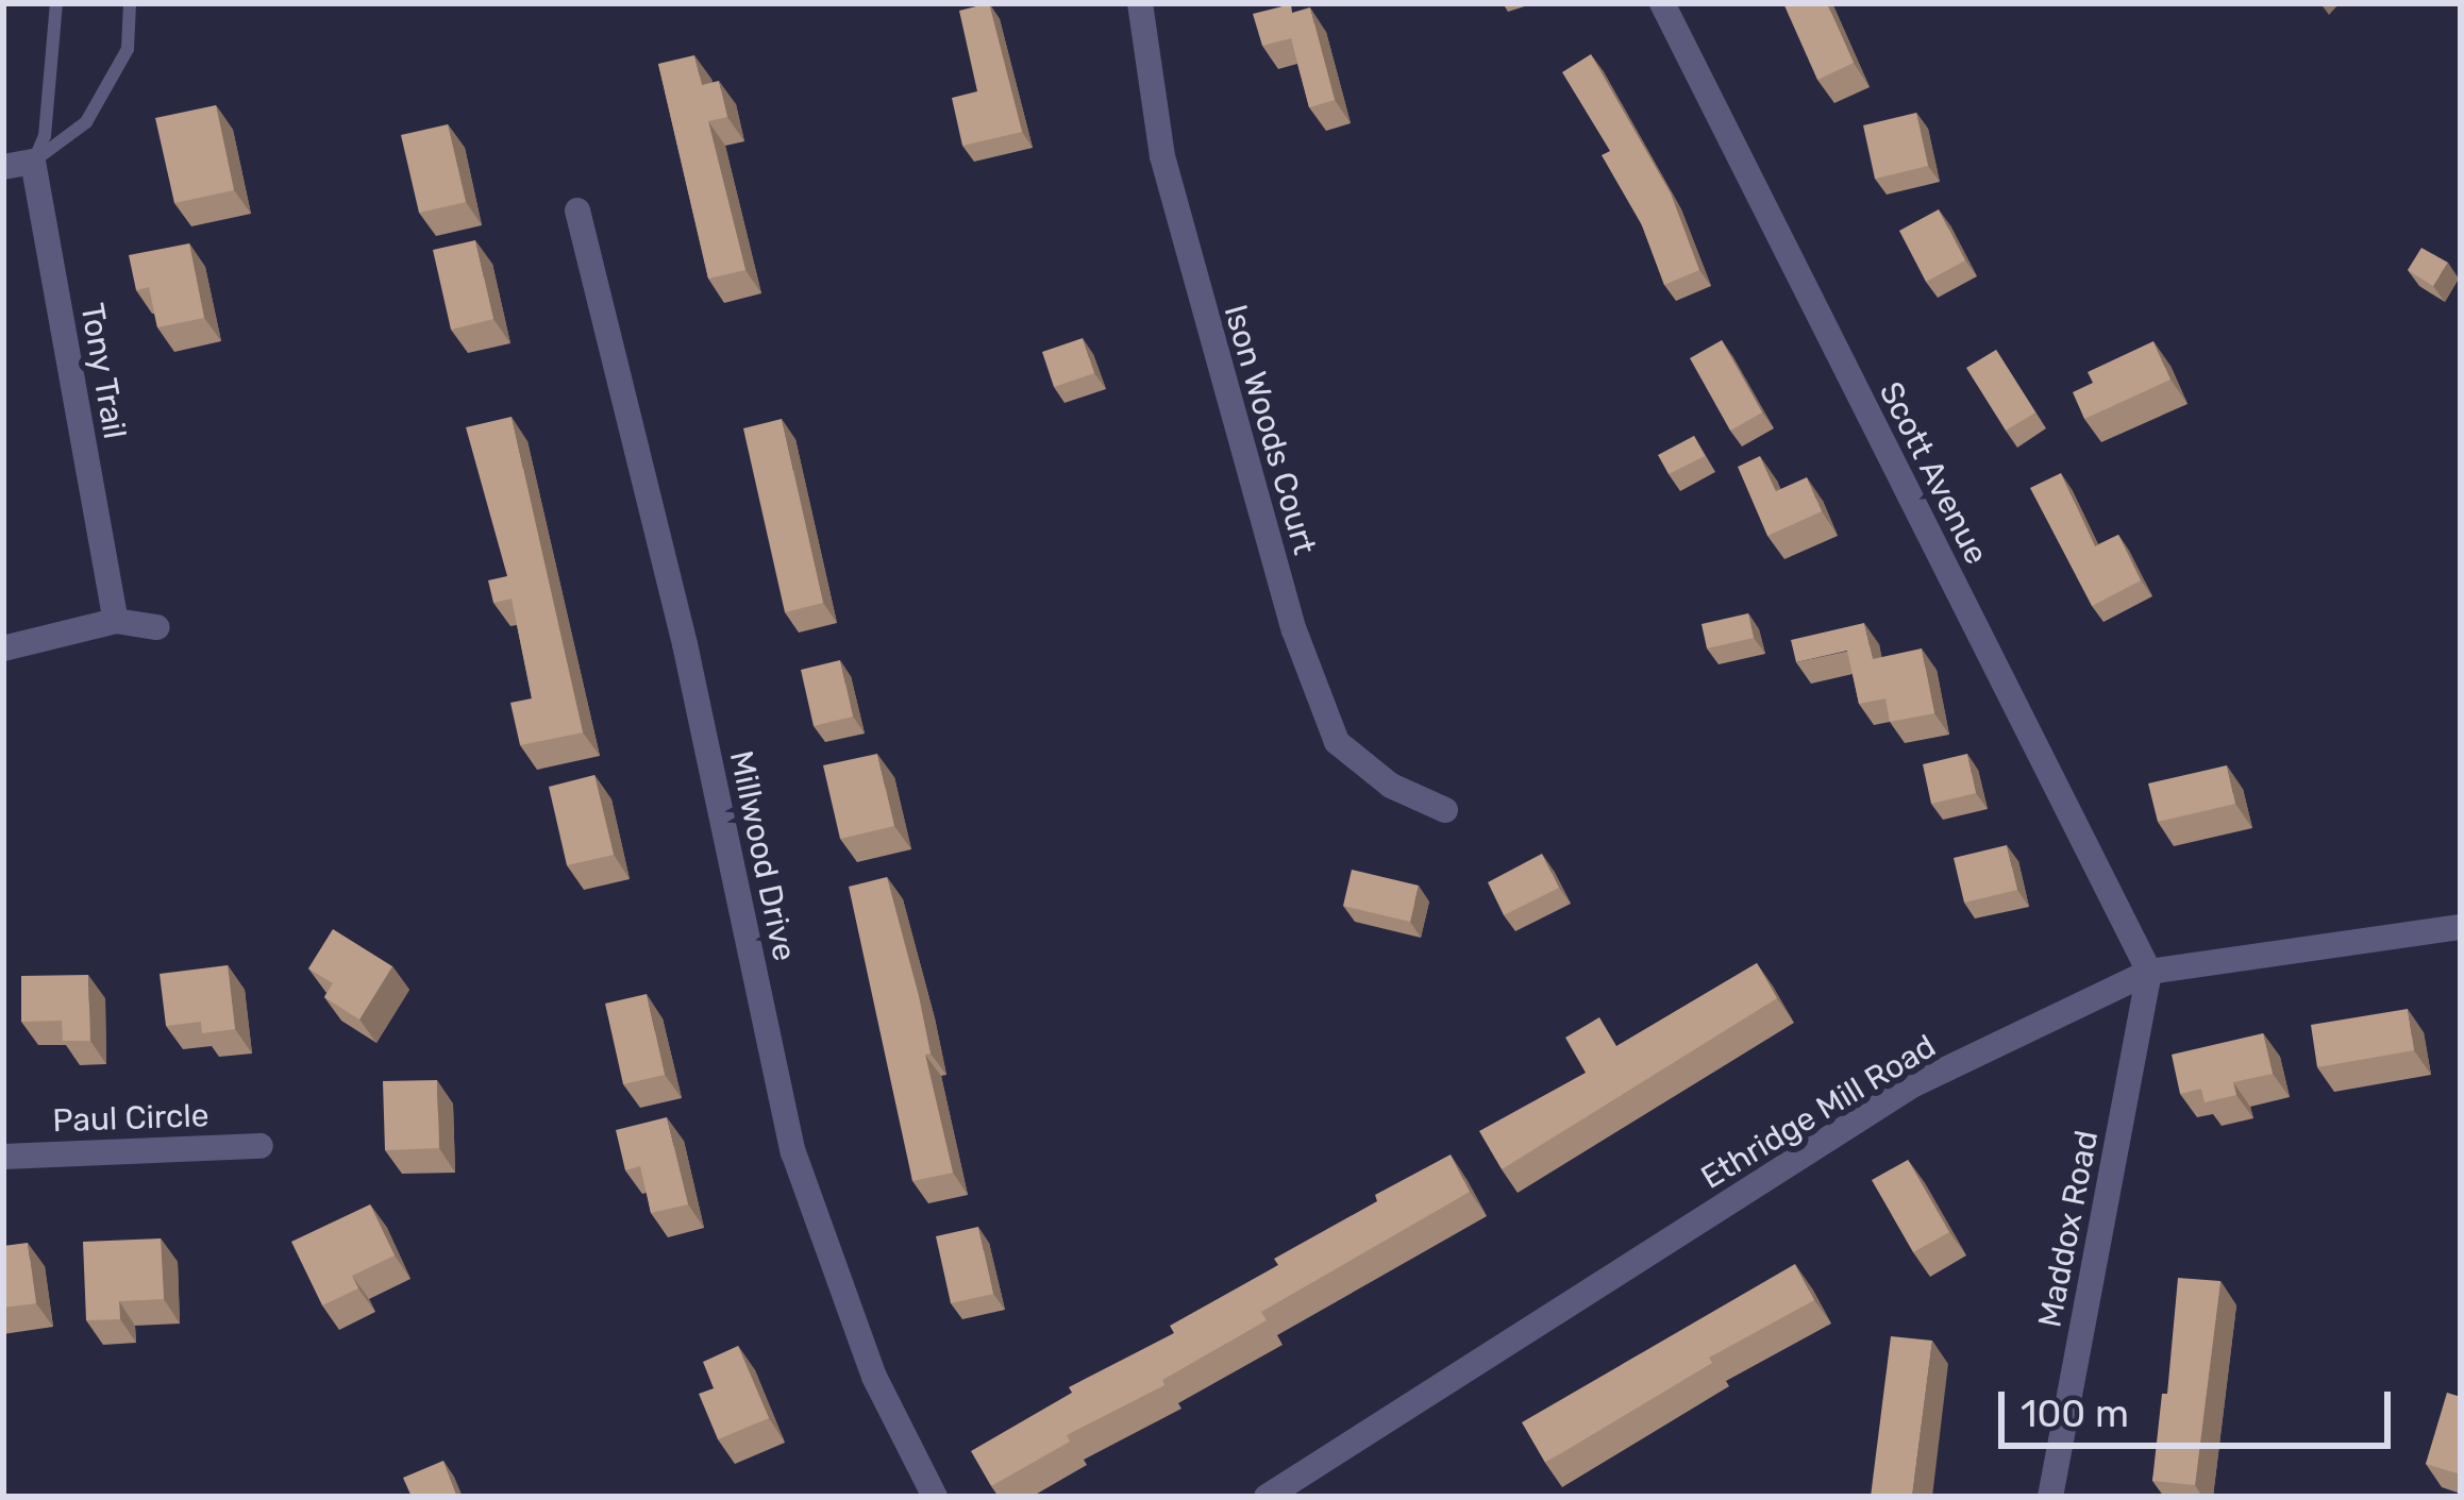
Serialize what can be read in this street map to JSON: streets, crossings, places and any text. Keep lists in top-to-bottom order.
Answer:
{
  "streets": {
    "street": [
      "Tony Trail",
      "Ison Woods Court",
      "Scott Avenue",
      "Millwood Drive",
      "Ethridge Mill Road",
      "Paul Circle",
      "Maddox Road"
    ]
  },
  "crossings": [
    ["Scott Avenue", "Ethridge Mill Road"],
    ["Scott Avenue", "Maddox Road"],
    ["Ethridge Mill Road", "Maddox Road"]
  ],
  "scale_bar": "100 m"
}
